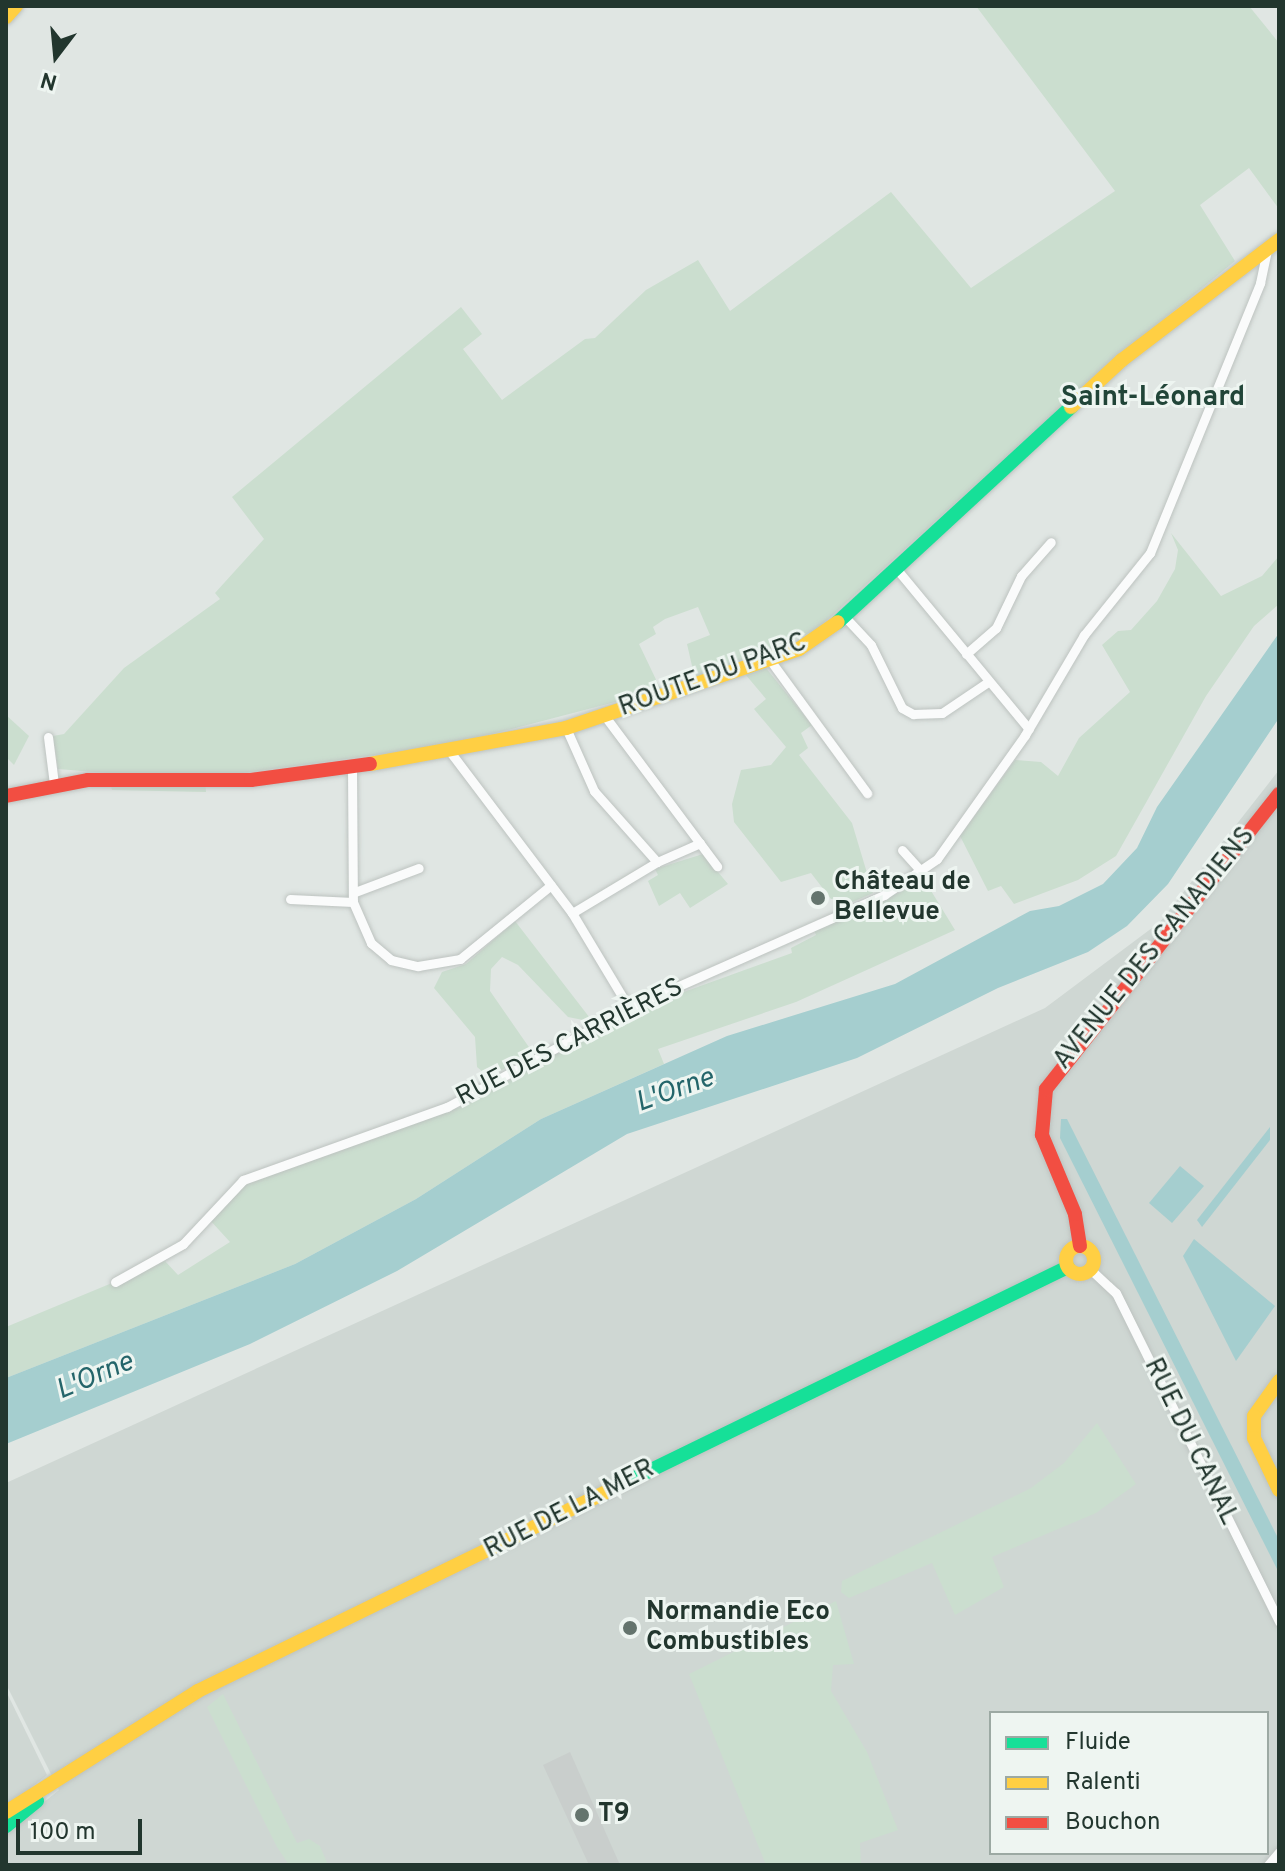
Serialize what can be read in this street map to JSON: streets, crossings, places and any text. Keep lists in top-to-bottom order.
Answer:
{
  "streets": {
    "street": [
      "ROUTE DU PARC",
      "AVENUE DES CANADIENS",
      "RUE DES CARRIÈRES",
      "RUE DU CANAL",
      "RUE DE LA MER"
    ]
  },
  "crossings": [
    ["ROUTE DU PARC", "RUE DES CARRIÈRES"],
    ["AVENUE DES CANADIENS", "RUE DU CANAL"],
    ["AVENUE DES CANADIENS", "RUE DE LA MER"],
    ["RUE DU CANAL", "RUE DE LA MER"]
  ],
  "districts": ["Saint-Léonard"],
  "water": ["L'Orne"],
  "places": ["Château de Bellevue", "Normandie Eco Combustibles", "T9"],
  "legend": ["Fluide", "Ralenti", "Bouchon"],
  "scale_bar": "100 m",
  "north": "bottom"
}
